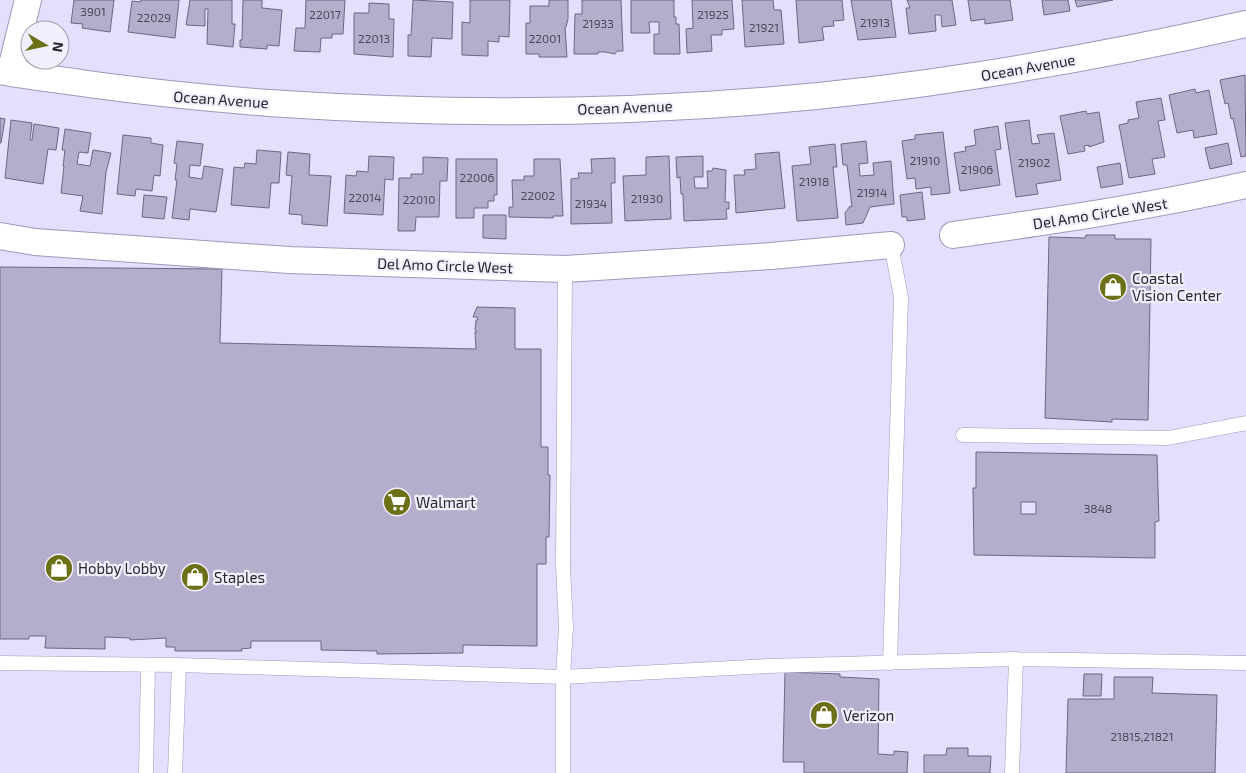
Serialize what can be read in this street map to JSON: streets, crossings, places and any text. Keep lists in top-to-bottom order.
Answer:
{
  "streets": {
    "street": ["Ocean Avenue", "Del Amo Circle West"]
  },
  "places": {
    "shop": [
      "Coastal Vision Center",
      "Hobby Lobby",
      "Staples",
      "Verizon"
    ],
    "supermarket": ["Walmart"]
  },
  "house_numbers": [
    "3901",
    "22017",
    "21925",
    "22029",
    "21913",
    "21933",
    "21921",
    "22013",
    "22001",
    "21910",
    "21902",
    "21906",
    "22006",
    "21918",
    "21914",
    "22002",
    "22014",
    "21930",
    "22010",
    "21934",
    "3848",
    "21815,21821"
  ],
  "north": "right"
}
